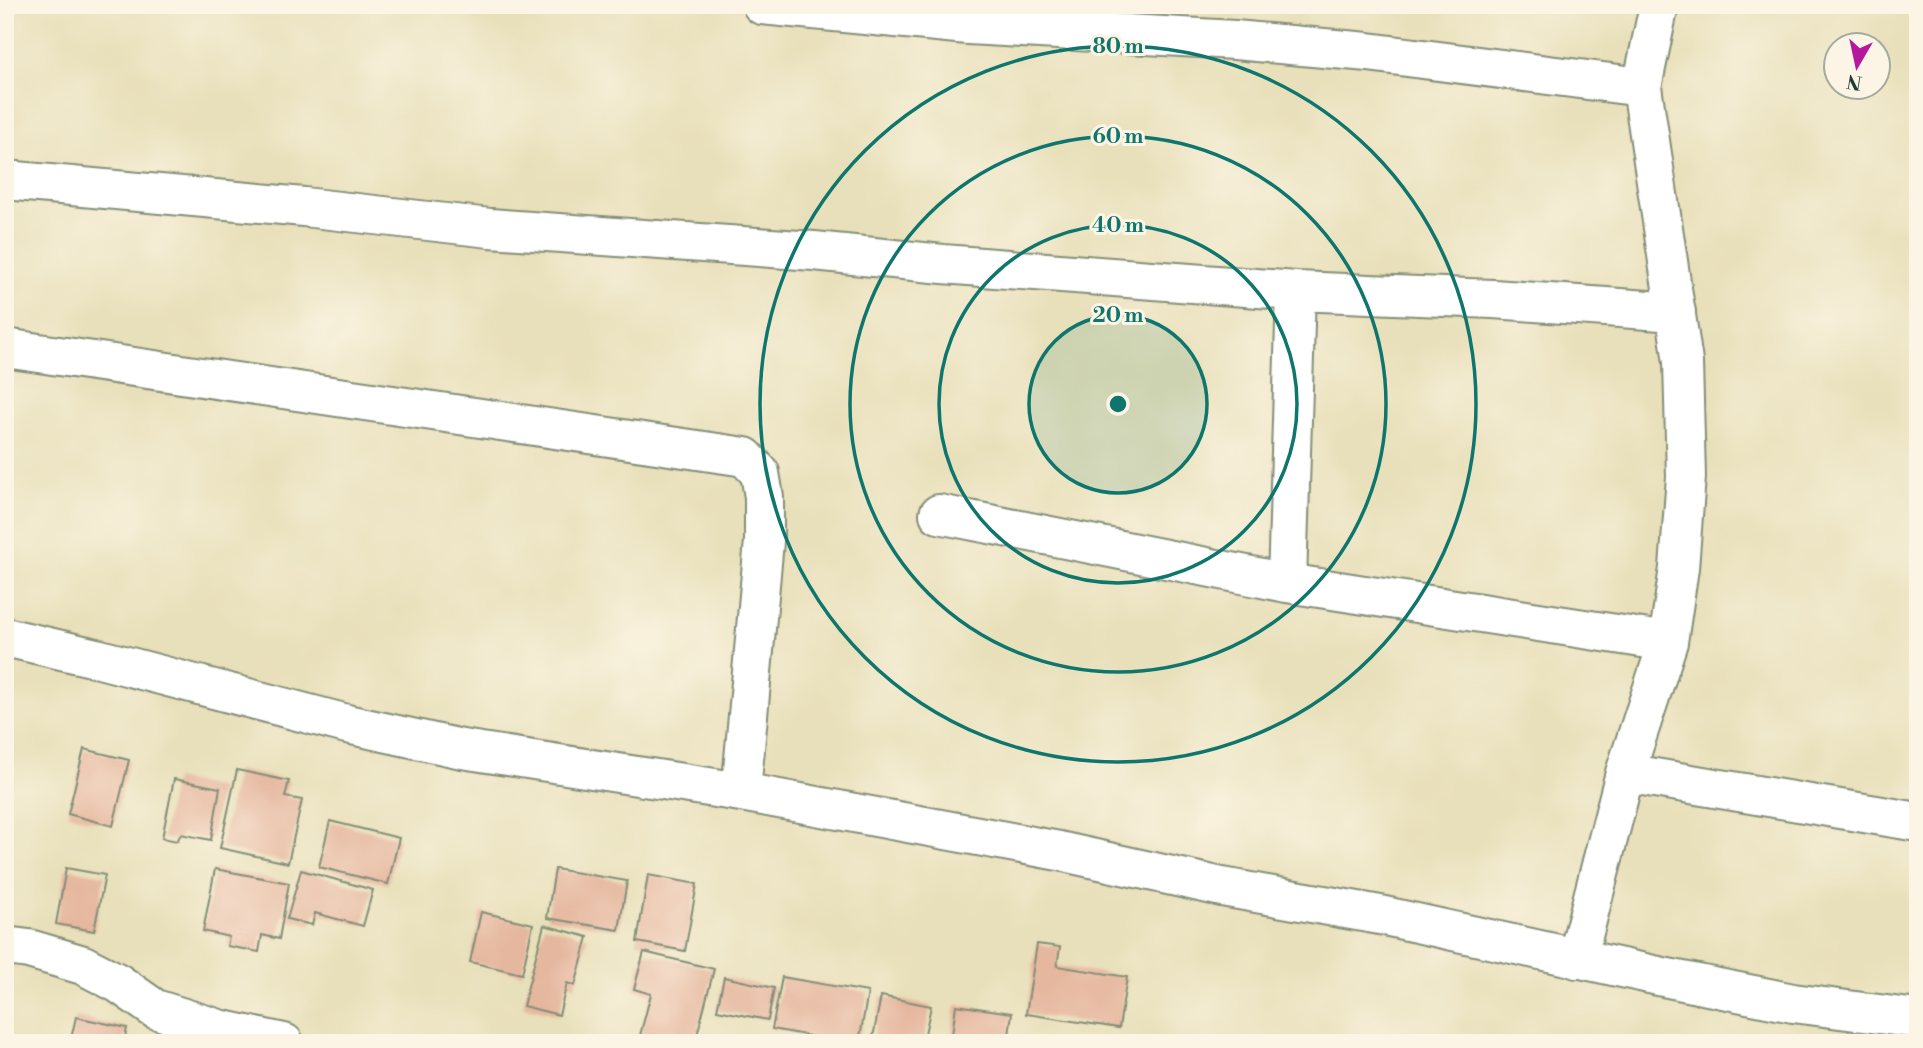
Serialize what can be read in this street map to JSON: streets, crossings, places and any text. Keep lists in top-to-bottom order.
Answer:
{
  "north": "bottom",
  "rings": [
    "80 m",
    "60 m",
    "40 m",
    "20 m"
  ]
}
